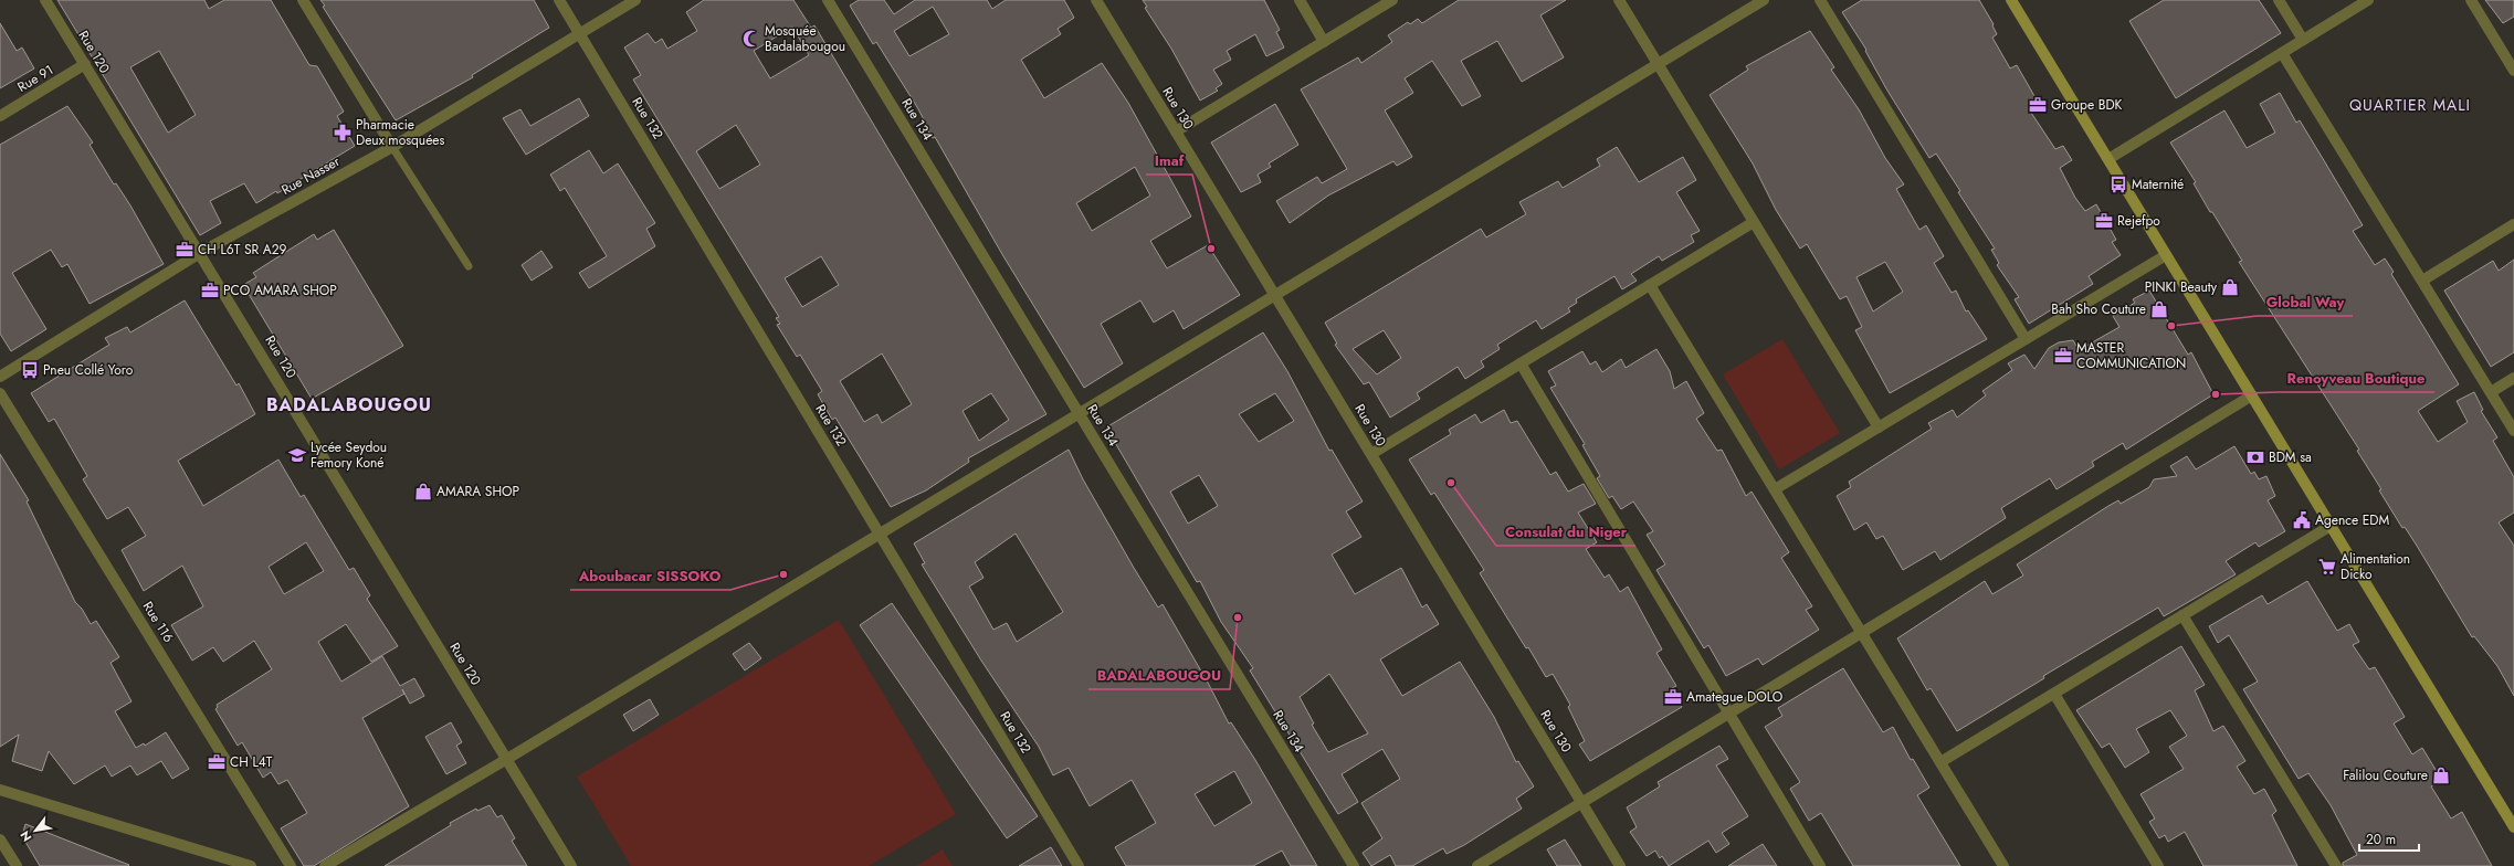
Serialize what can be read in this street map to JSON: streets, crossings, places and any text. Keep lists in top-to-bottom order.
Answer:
{
  "streets": {
    "street": [
      "Rue 120",
      "Rue 91",
      "Rue 130",
      "Rue 132",
      "Rue 134",
      "Rue Nasser",
      "Rue 116"
    ]
  },
  "crossings": [
    ["Rue 120", "Rue 91"],
    ["Rue 120", "Rue Nasser"],
    ["Rue 132", "Rue Nasser"]
  ],
  "districts": ["QUARTIER MALI", "BADALABOUGOU"],
  "places": {
    "mosque": ["Mosquée Badalabougou"],
    "office": [
      "Groupe BDK",
      "Rejefpo",
      "CH L6T SR A29",
      "PCO AMARA SHOP",
      "MASTER COMMUNICATION",
      "Amategue DOLO",
      "CH L4T"
    ],
    "pharmacy": ["Pharmacie Deux mosquées"],
    "bus stop": ["Maternité", "Pneu Collé Yoro"],
    "other": [
      "Imaf",
      "Global Way",
      "Renoyveau Boutique",
      "Consulat du Niger",
      "Aboubacar SISSOKO",
      "BADALABOUGOU"
    ],
    "shop": [
      "PINKI Beauty",
      "Bah Sho Couture",
      "AMARA SHOP",
      "Falilou Couture"
    ],
    "school or university": ["Lycée Seydou Femory Koné"],
    "bank": ["BDM sa"],
    "public building": ["Agence EDM"],
    "supermarket": ["Alimentation Dicko"]
  },
  "scale_bar": "20 m",
  "north": "bottom left"
}
